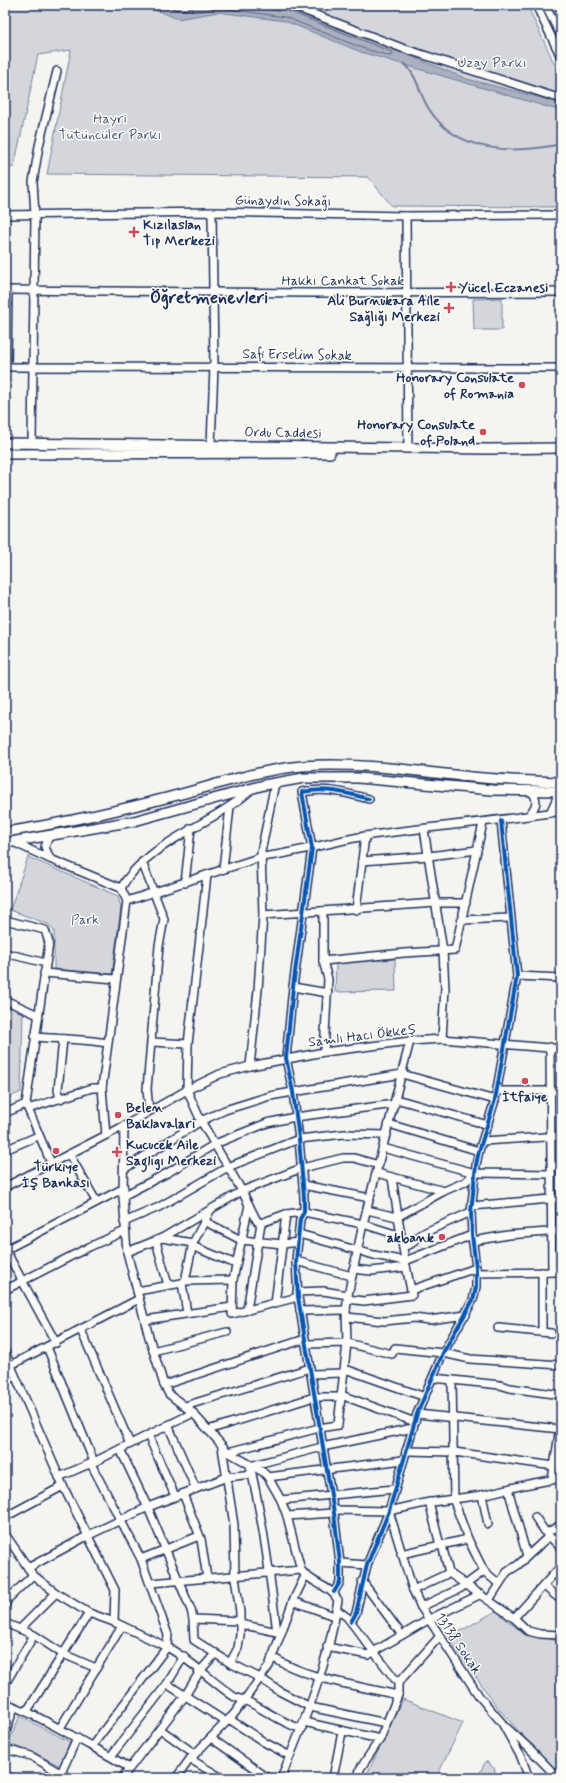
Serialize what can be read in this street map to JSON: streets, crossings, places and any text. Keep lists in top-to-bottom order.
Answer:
{
  "streets": {
    "main road": ["Ordu Caddesi"],
    "street": [
      "Günaydın Sokağı",
      "Hakkı Cankat Sokak",
      "Safi Erselim Sokak",
      "Samlı Hacı Ökkeş",
      "13138 Sokak"
    ]
  },
  "districts": ["Öğretmenevleri"],
  "parks": ["Uzay Parkı", "Hayri Tütüncüler Parkı", "Park"],
  "places": {
    "health": [
      "Kızılaslan Tıp Merkezi",
      "Yücel Eczanesi",
      "Ali Burnukara Aile Sağlığı Merkezi",
      "Kucucek Aile Saglıgı Merkezi"
    ],
    "other": [
      "Honorary Consulate of Romania",
      "Honorary Consulate of Poland",
      "İtfaiye",
      "Belen Baklavaları",
      "Türkiye İş Bankası",
      "akbank"
    ]
  }
}
